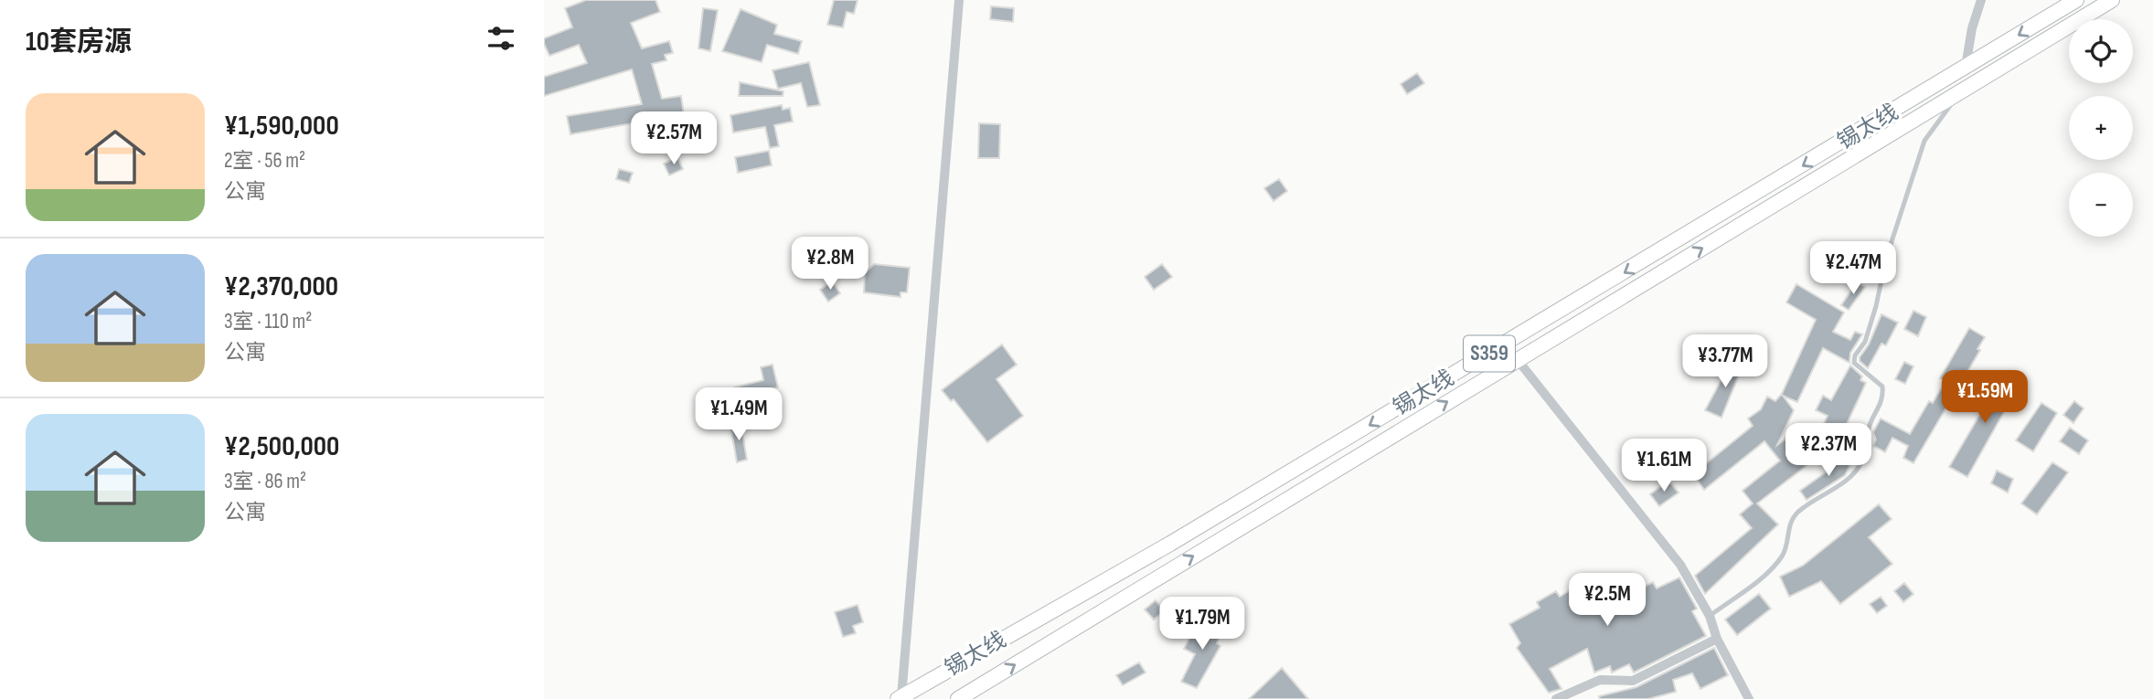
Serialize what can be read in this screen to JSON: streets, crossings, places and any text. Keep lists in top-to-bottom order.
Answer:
{
  "streets": {
    "main road": ["锡太线", "S359"]
  },
  "page": {
    "heading": "10套房源",
    "map_buttons": ["+", "−"],
    "list": [
      {
        "name": "¥1,590,000",
        "note": "2室 · 56 m² · 公寓"
      },
      {
        "name": "¥2,370,000",
        "note": "3室 · 110 m² · 公寓"
      },
      {
        "name": "¥2,500,000",
        "note": "3室 · 86 m² · 公寓"
      }
    ],
    "price": [
      "¥2.57M",
      "¥2.8M",
      "¥2.47M",
      "¥3.77M",
      "¥1.59M",
      "¥1.49M",
      "¥2.37M",
      "¥1.61M",
      "¥2.5M",
      "¥1.79M"
    ]
  }
}
